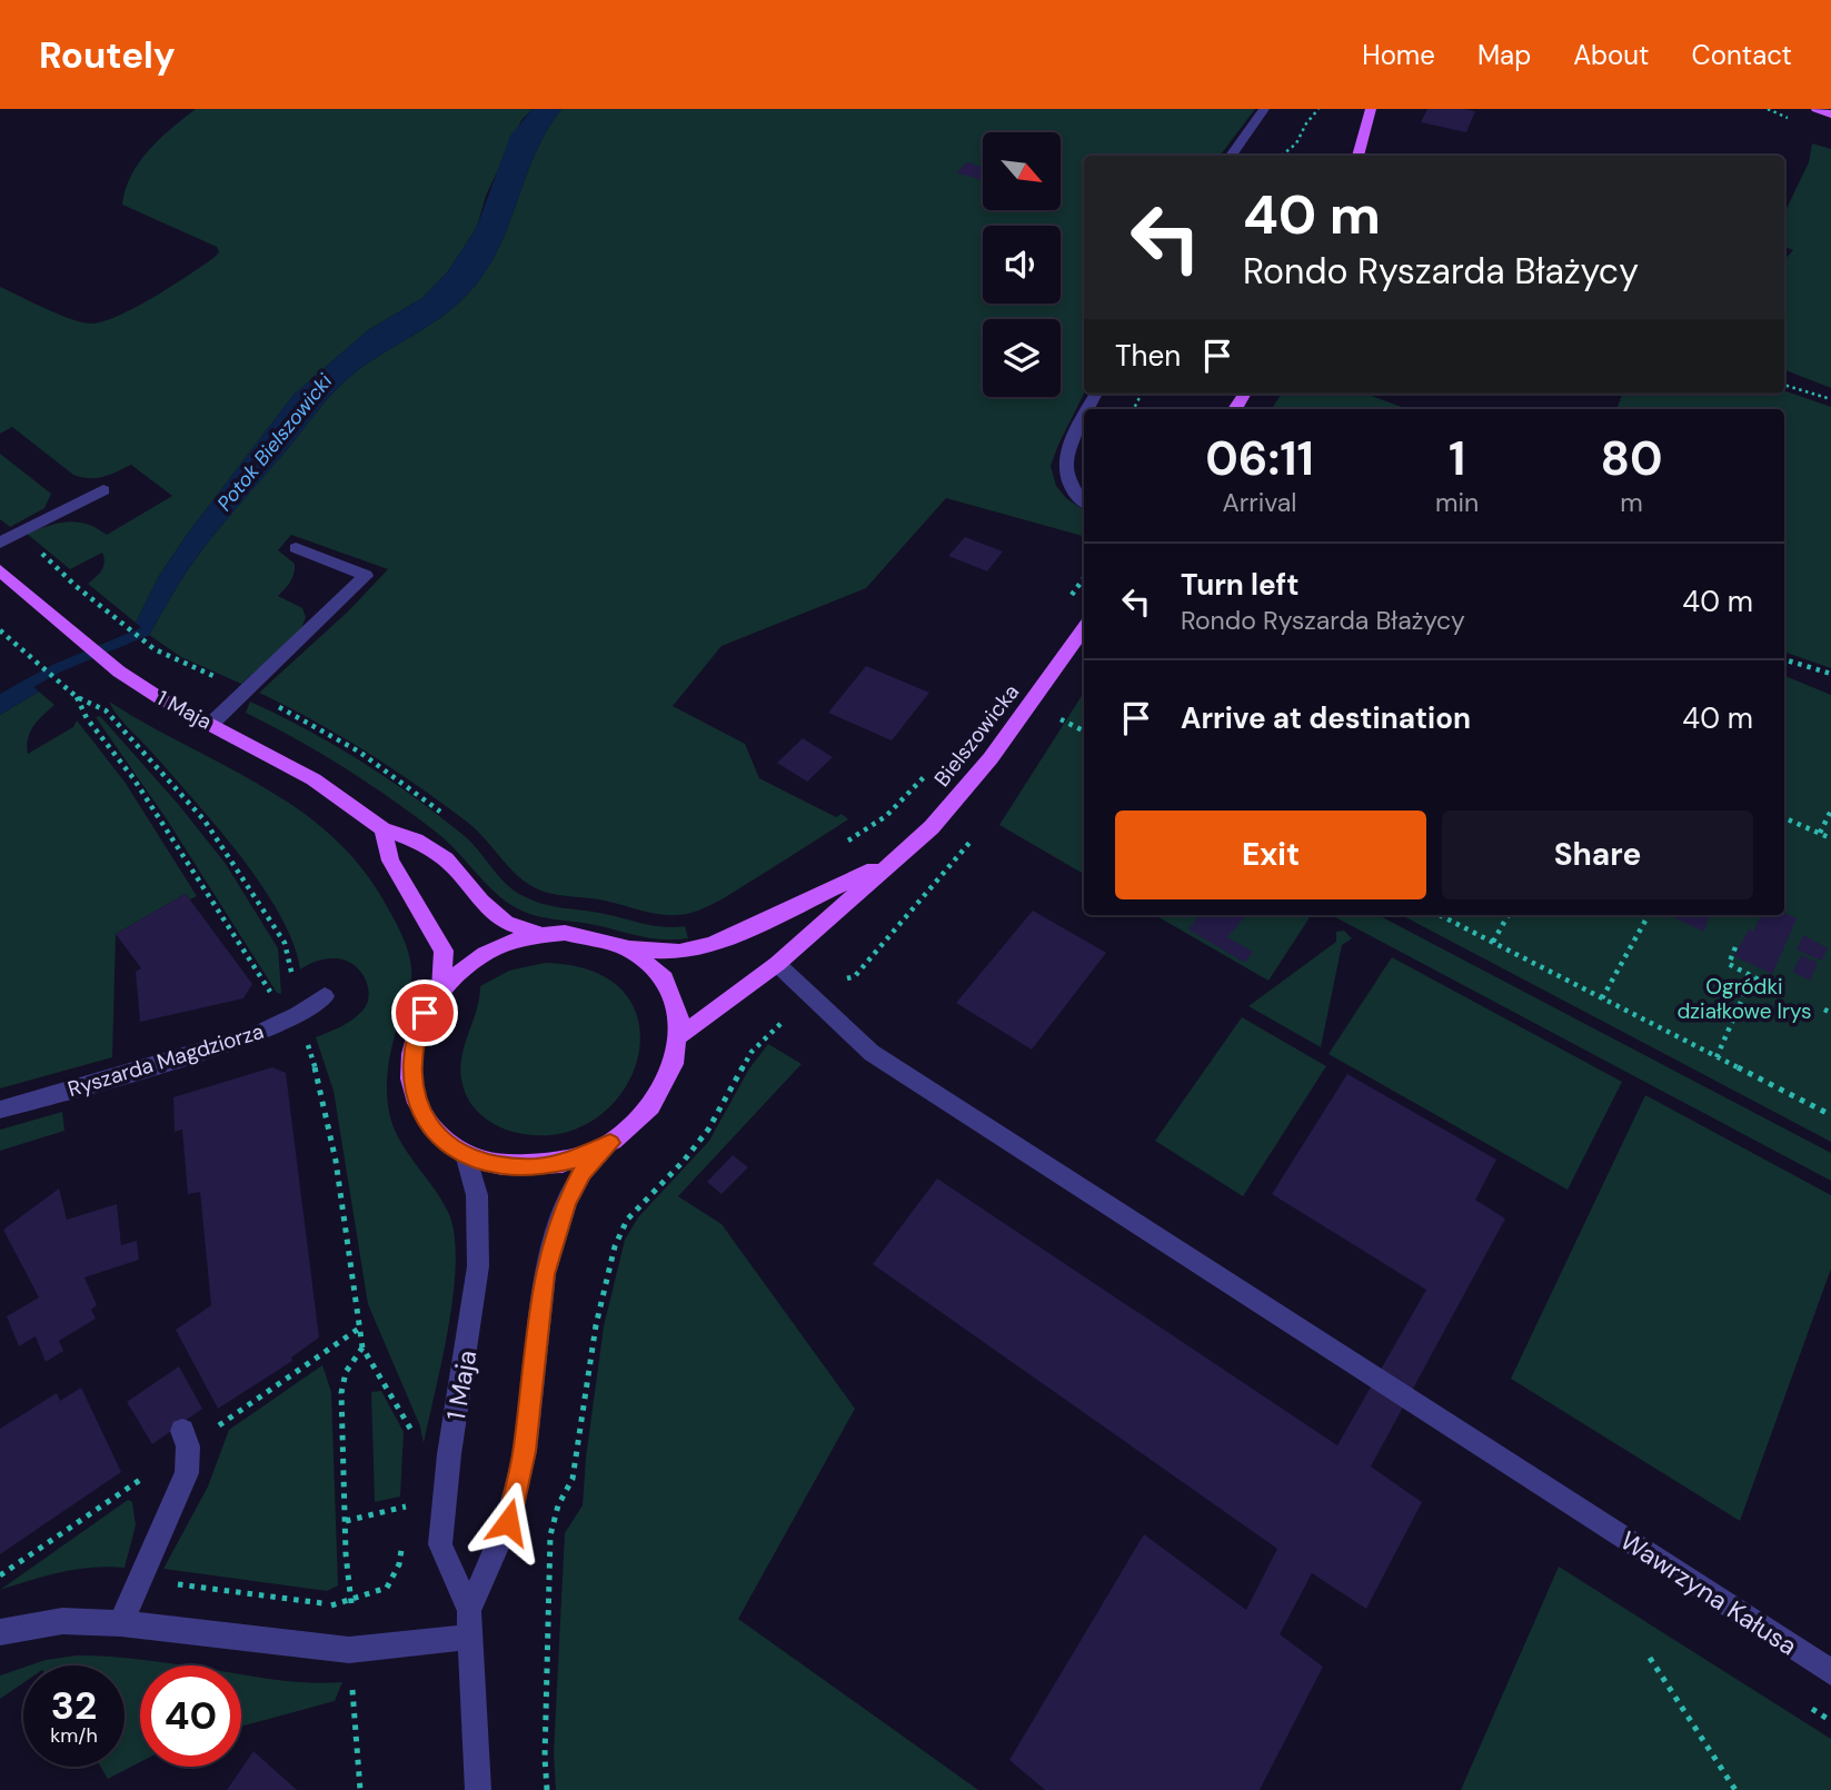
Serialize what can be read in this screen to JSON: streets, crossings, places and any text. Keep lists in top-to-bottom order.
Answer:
{
  "streets": {
    "main road": ["1 Maja", "Bielszowicka"],
    "street": ["Ryszarda Magdziorza", "Wawrzyna Kałusa"]
  },
  "crossings": [
    ["1 Maja", "Bielszowicka"],
    ["Bielszowicka", "Wawrzyna Kałusa"]
  ],
  "water": ["Potok Bielszowicki"],
  "parks": ["Ogródki działkowe Irys"],
  "north": "bottom right",
  "page": {
    "header": "Routely",
    "nav": [
      "Home",
      "Map",
      "About",
      "Contact"
    ],
    "turn": ["40 m", "Rondo Ryszarda Błażycy"],
    "then": "Then",
    "eta": [
      "06:11",
      "Arrival",
      "1",
      "min",
      "80",
      "m"
    ],
    "list": [
      {
        "name": "Turn left",
        "note": "Rondo Ryszarda Błażycy",
        "value": "40 m"
      },
      {
        "name": "Arrive at destination",
        "value": "40 m"
      }
    ],
    "buttons": ["Exit", "Share"],
    "speed": "32 km/h",
    "limit": "40"
  }
}
